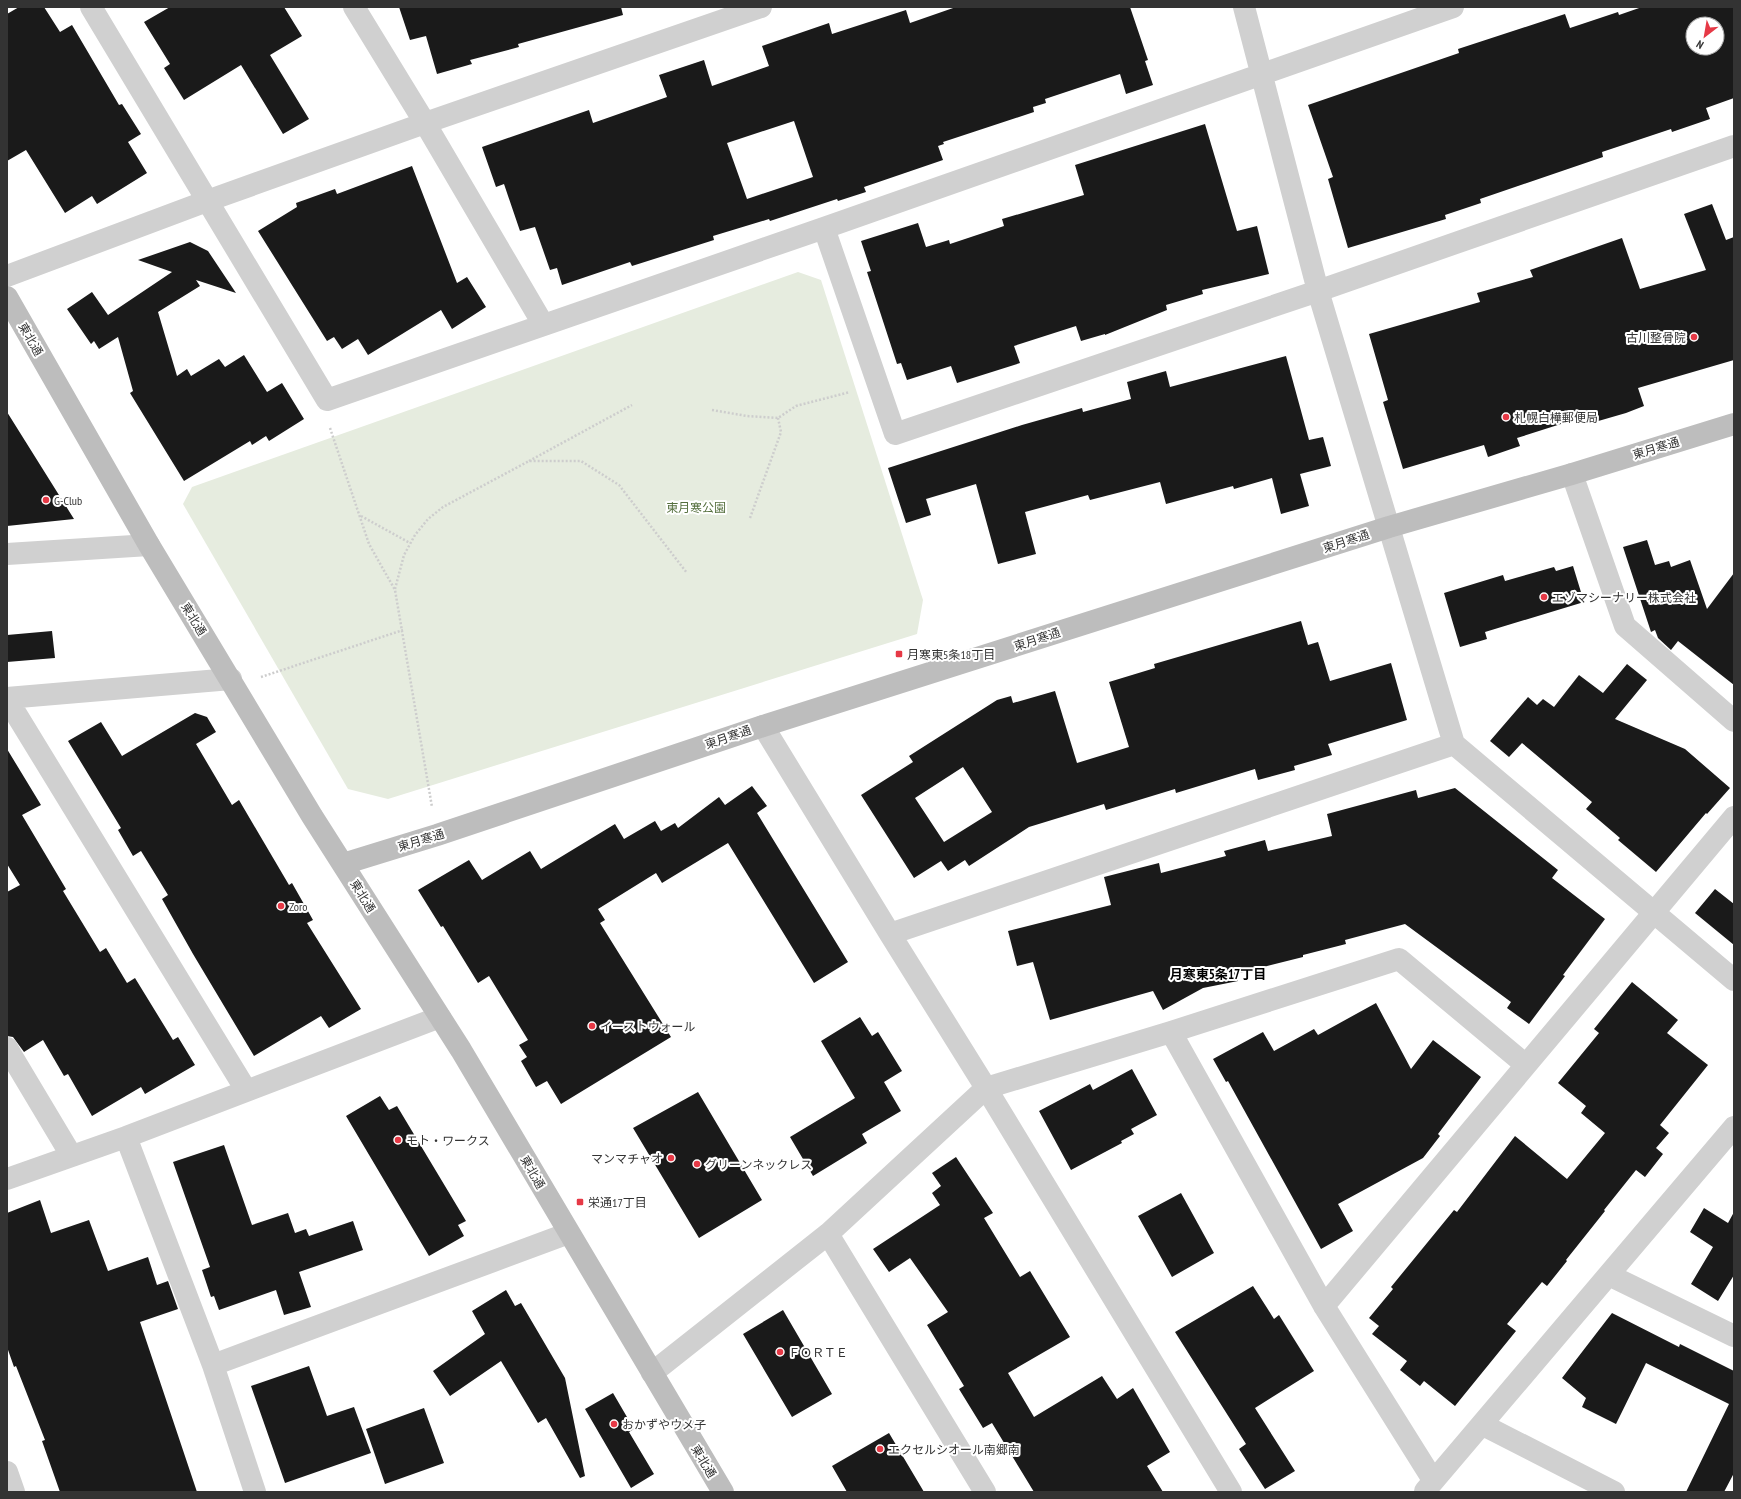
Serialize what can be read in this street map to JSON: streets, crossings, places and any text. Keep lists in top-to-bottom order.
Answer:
{
  "streets": {
    "street": ["東北通", "東月寒通"]
  },
  "crossings": [
    ["東北通", "東月寒通"]
  ],
  "districts": ["月寒東5条17丁目"],
  "parks": ["東月寒公園"],
  "places": {
    "other": [
      "古川整骨院",
      "札幌白樺郵便局",
      "G-Club",
      "エゾマシーナリー株式会社",
      "Zoro",
      "イーストウォール",
      "モト・ワークス",
      "マンマチャオ",
      "グリーンネックレス",
      "ＦＯＲＴＥ",
      "おかずやウメ子",
      "エクセルシオール南郷南"
    ],
    "transit": ["月寒東5条18丁目", "栄通17丁目"]
  },
  "north": "bottom left"
}
